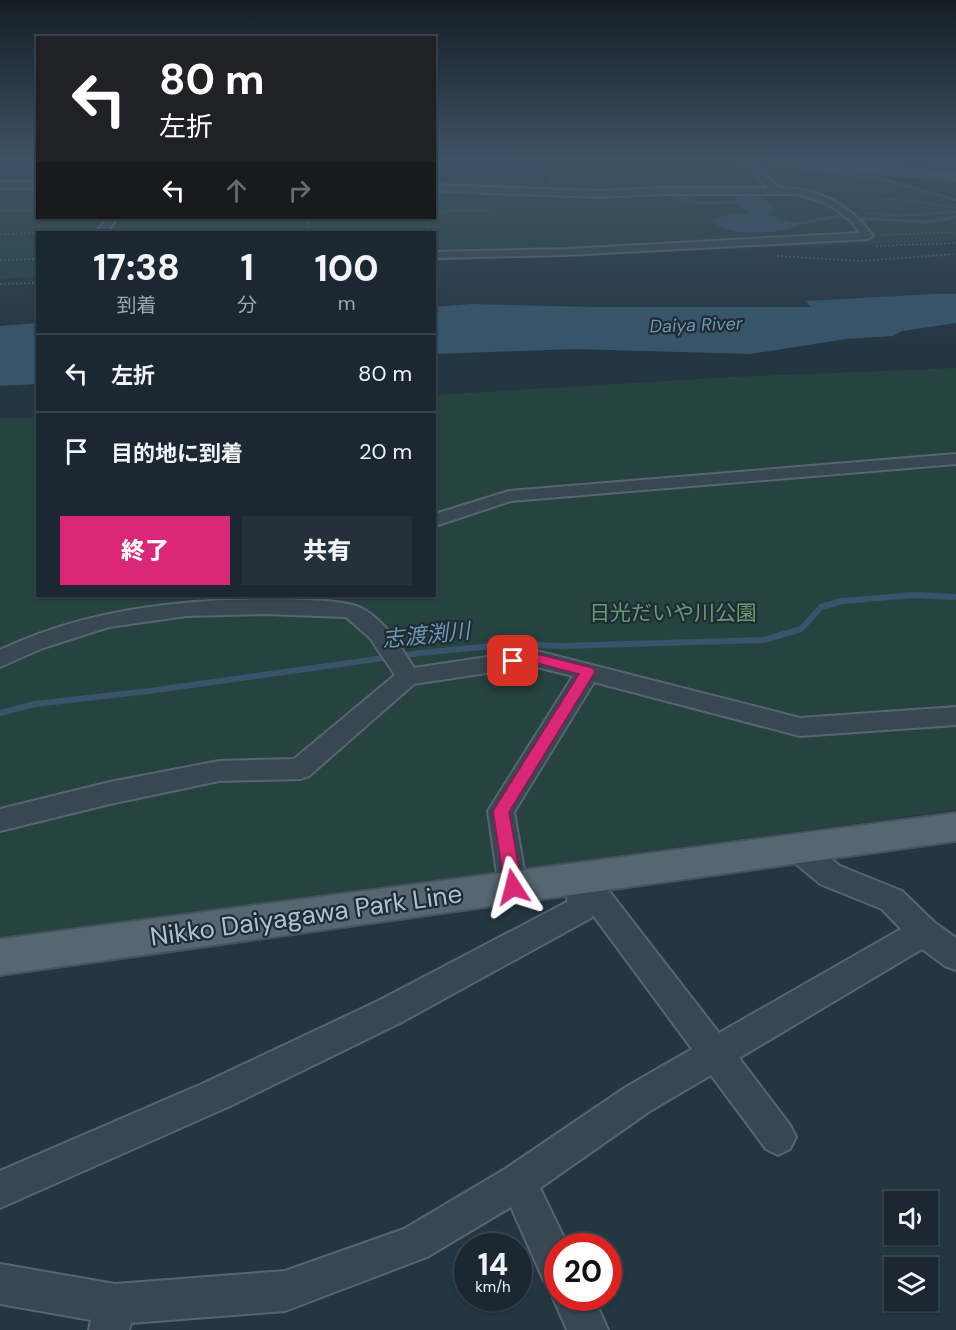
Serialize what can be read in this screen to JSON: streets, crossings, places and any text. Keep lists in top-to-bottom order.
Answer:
{
  "streets": {
    "main road": ["Nikko Daiyagawa Park Line"]
  },
  "water": ["Daiya River", "志渡渕川"],
  "parks": ["日光だいや川公園"],
  "page": {
    "turn": ["80 m", "左折"],
    "eta": [
      "17:38",
      "到着",
      "1",
      "分",
      "100",
      "m"
    ],
    "list": [
      {
        "name": "左折",
        "value": "80 m"
      },
      {
        "name": "目的地に到着",
        "value": "20 m"
      }
    ],
    "buttons": ["終了", "共有"],
    "speed": "14 km/h",
    "limit": "20"
  }
}
